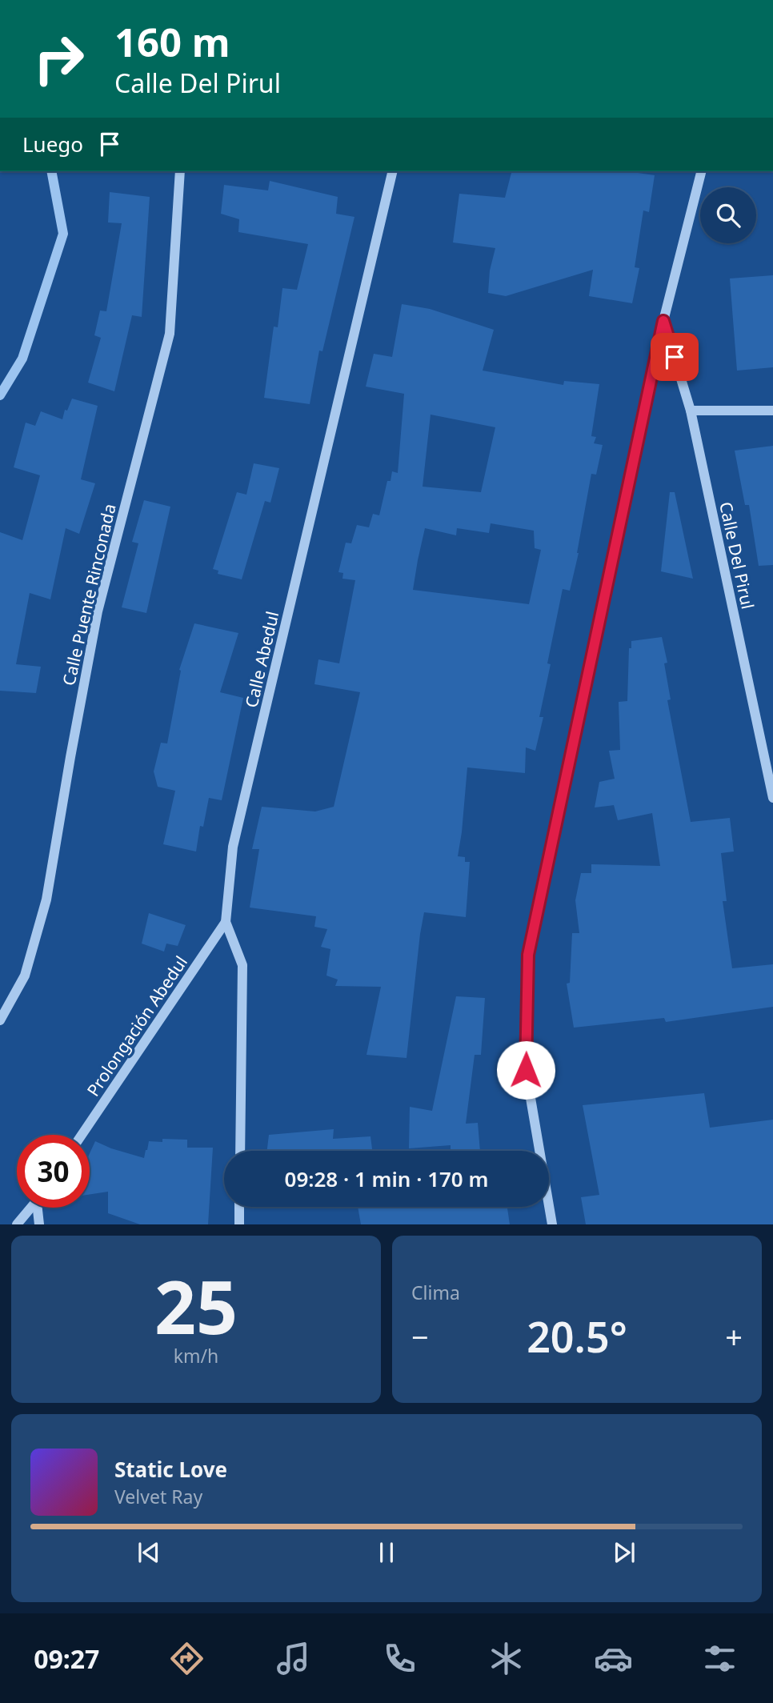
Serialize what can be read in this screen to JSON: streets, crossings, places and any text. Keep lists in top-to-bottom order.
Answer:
{
  "streets": {
    "street": [
      "Calle Del Pirul",
      "Calle Puente Rinconada",
      "Calle Abedul",
      "Prolongación Abedul"
    ]
  },
  "crossings": [
    ["Calle Abedul", "Prolongación Abedul"]
  ],
  "page": {
    "turn": ["160 m", "Calle Del Pirul"],
    "then": "Luego",
    "limit": "30",
    "trip": "09:28 · 1 min · 170 m",
    "tile": [
      ["25", "km/h"],
      "Clima"
    ],
    "heat": ["−", "20.5°", "+"],
    "song": ["Static Love", "Velvet Ray"],
    "tabs": "09:27"
  }
}
